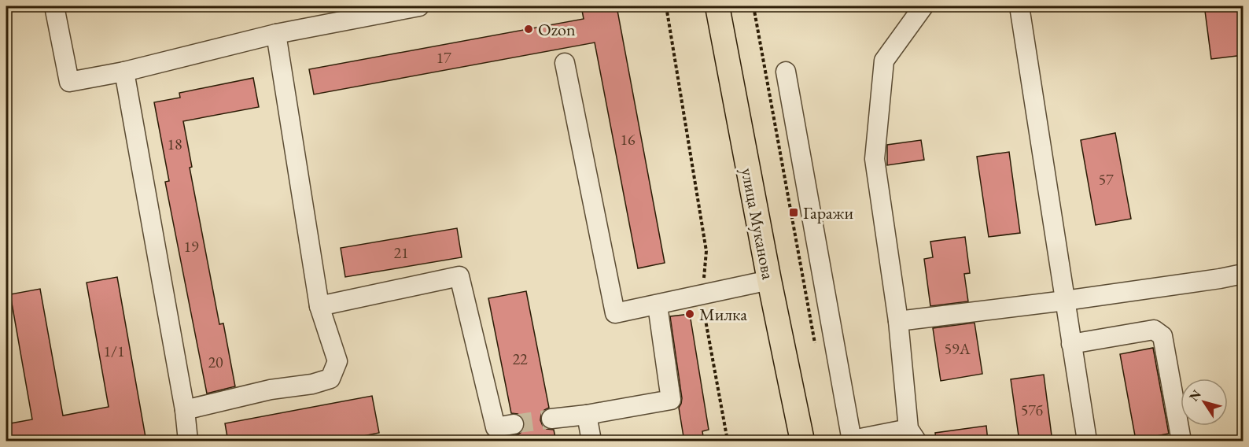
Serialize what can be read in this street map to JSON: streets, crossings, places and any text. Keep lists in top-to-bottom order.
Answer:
{
  "streets": {
    "main road": ["улица Муканова"]
  },
  "places": {
    "other": ["Ozon", "Милка"],
    "transit": ["Гаражи"]
  },
  "house_numbers": [
    "17",
    "16",
    "18",
    "57",
    "19",
    "21",
    "59A",
    "1/1",
    "22",
    "20",
    "57б"
  ],
  "north": "top left"
}
